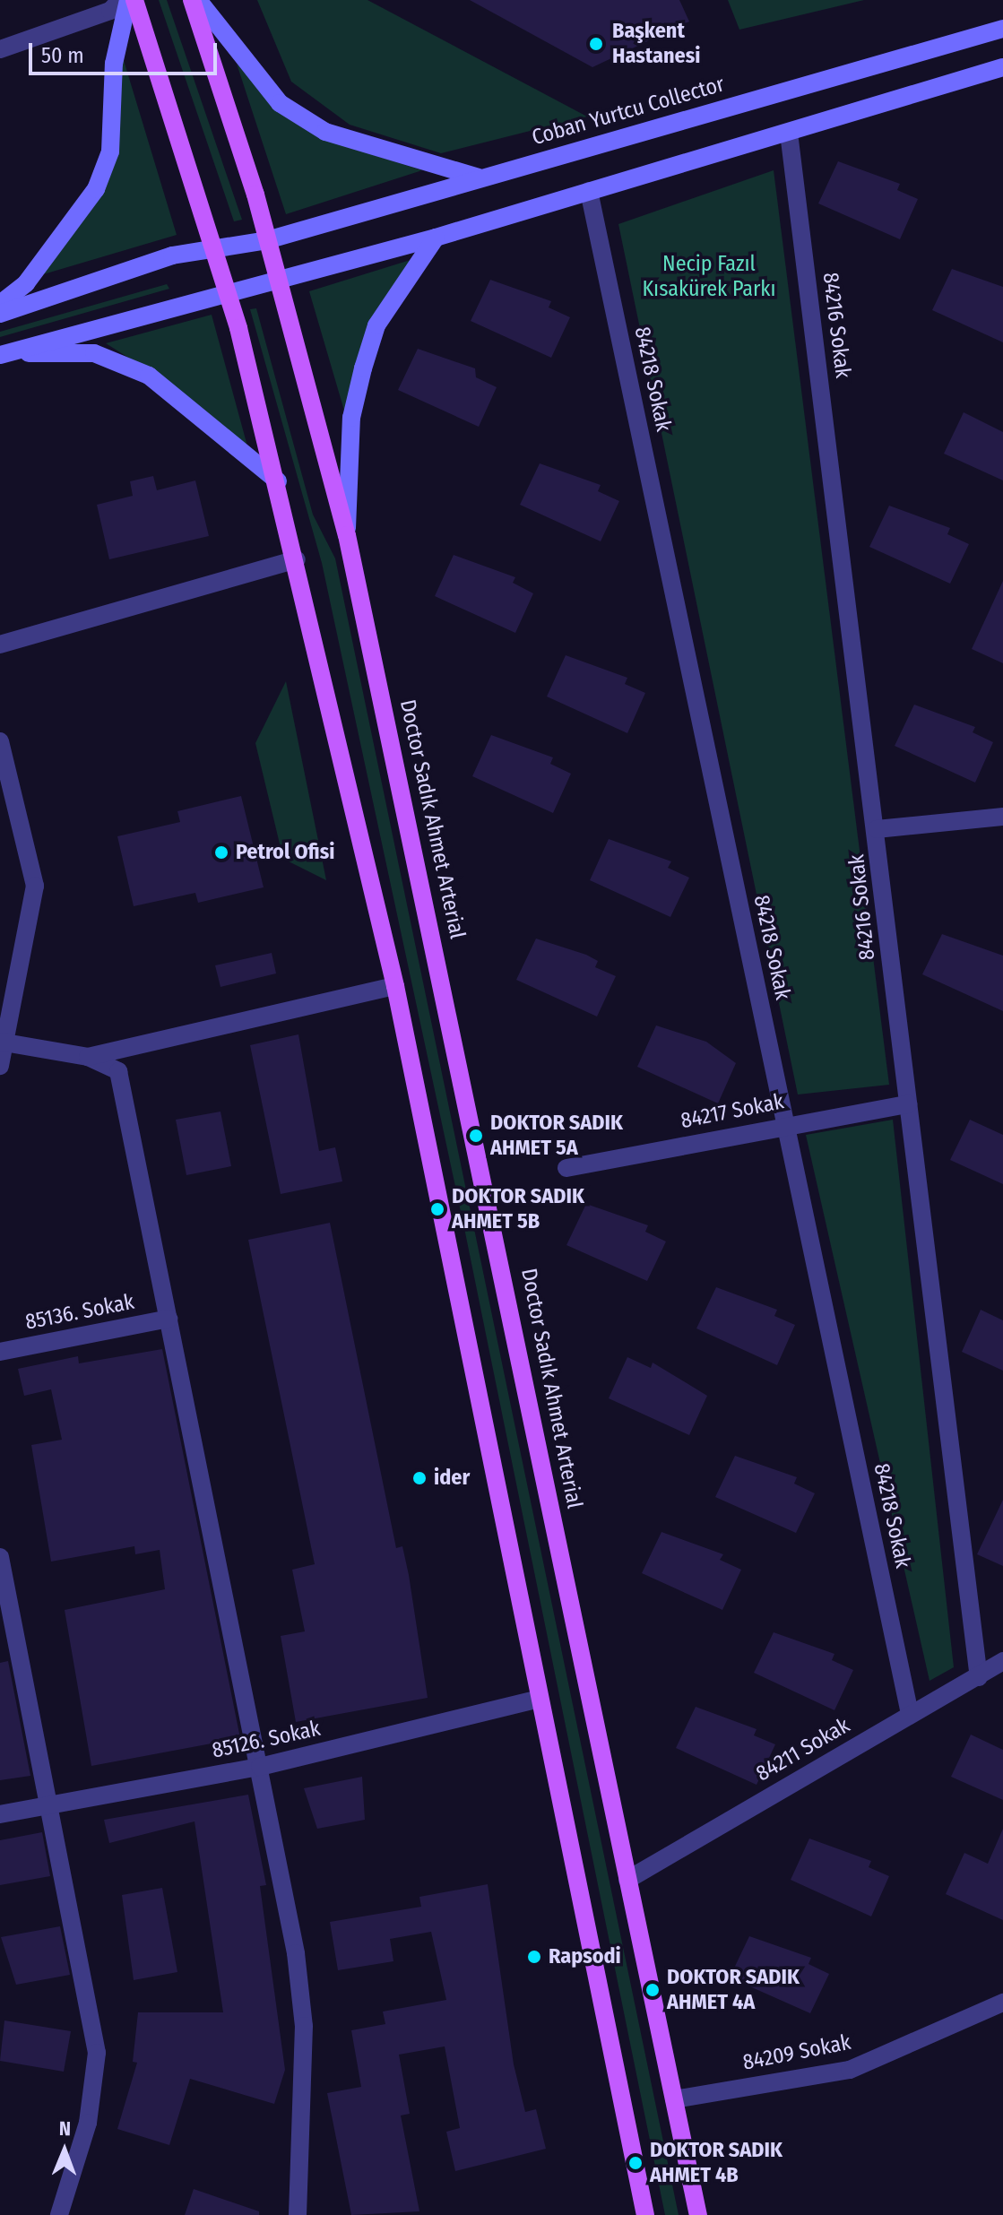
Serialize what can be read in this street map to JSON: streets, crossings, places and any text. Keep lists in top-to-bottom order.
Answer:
{
  "streets": {
    "main road": ["Coban Yurtcu Collector", "Doctor Sadık Ahmet Arterial"],
    "street": [
      "84216 Sokak",
      "84218 Sokak",
      "84217 Sokak",
      "85136. Sokak",
      "85126. Sokak",
      "84211 Sokak",
      "84209 Sokak"
    ]
  },
  "crossings": [
    ["Coban Yurtcu Collector", "Doctor Sadık Ahmet Arterial"],
    ["84216 Sokak", "84217 Sokak"],
    ["84216 Sokak", "84211 Sokak"],
    ["84218 Sokak", "84217 Sokak"],
    ["84218 Sokak", "84211 Sokak"],
    ["Doctor Sadık Ahmet Arterial", "84211 Sokak"],
    ["Doctor Sadık Ahmet Arterial", "84209 Sokak"]
  ],
  "parks": ["Necip Fazıl Kısakürek Parkı"],
  "places": [
    "Başkent Hastanesi",
    "Petrol Ofisi",
    "DOKTOR SADIK AHMET 5A",
    "DOKTOR SADIK AHMET 5B",
    "ider",
    "Rapsodi",
    "DOKTOR SADIK AHMET 4A",
    "DOKTOR SADIK AHMET 4B"
  ],
  "scale_bar": "50 m",
  "north": "top"
}
